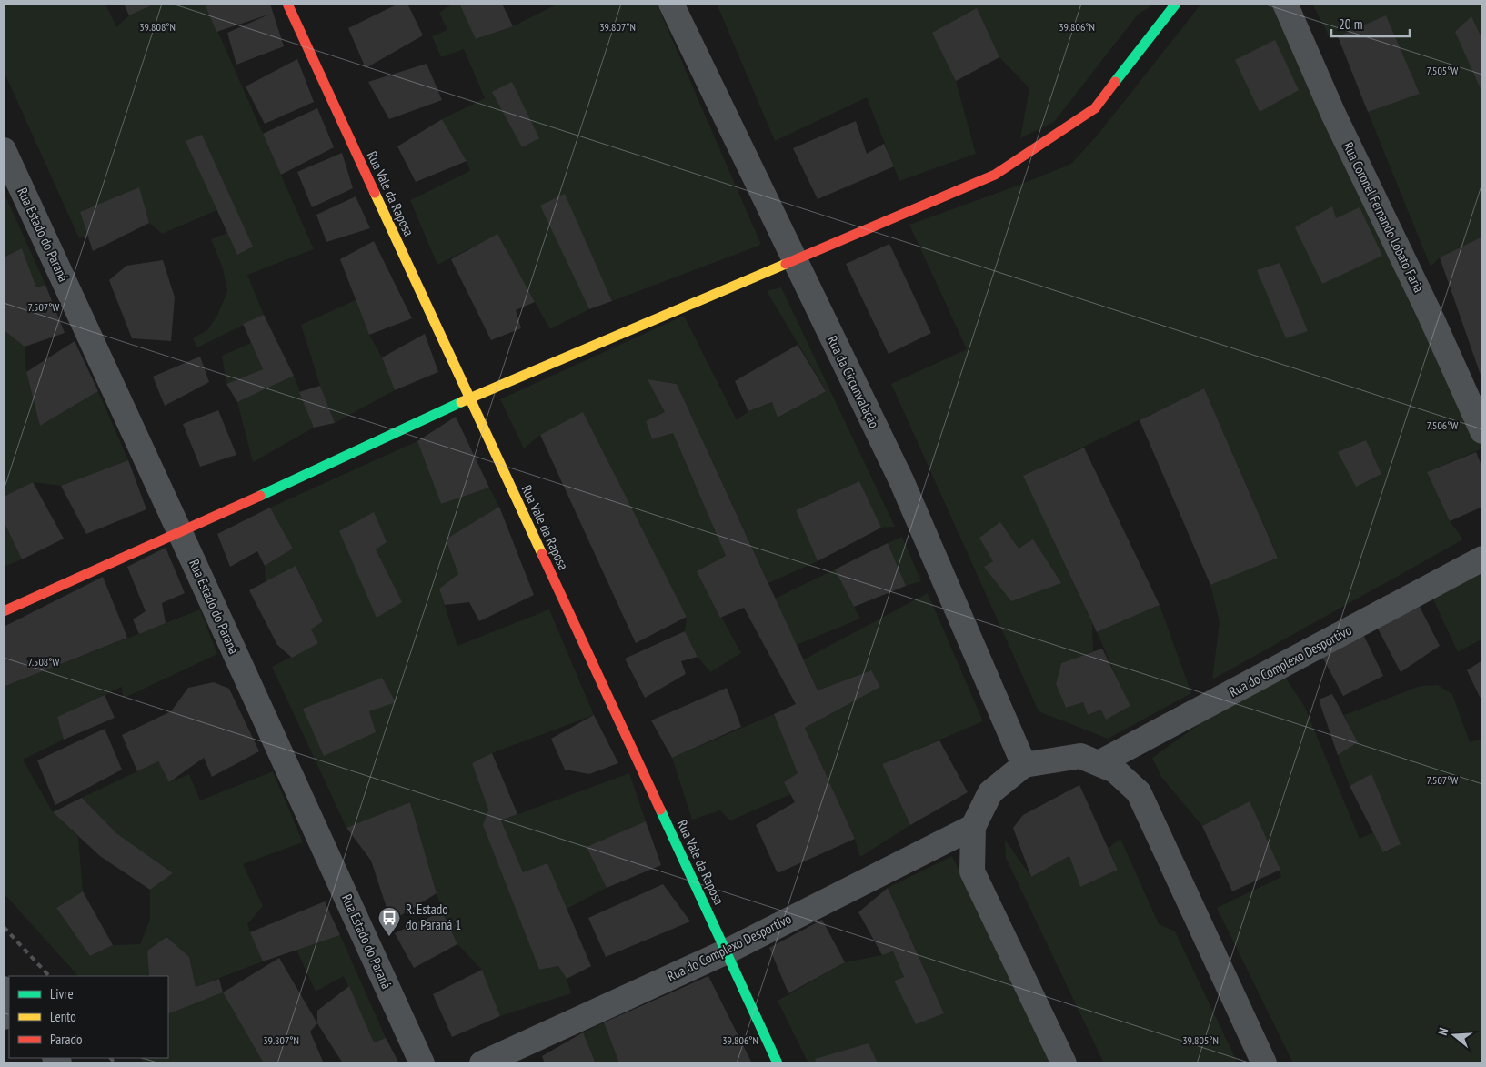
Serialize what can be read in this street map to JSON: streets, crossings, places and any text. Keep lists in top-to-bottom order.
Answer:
{
  "streets": {
    "street": [
      "Rua Vale da Raposa",
      "Rua Coronel Fernando Lobato Faria",
      "Rua Estado do Paraná",
      "Rua da Circunvalação",
      "Rua do Complexo Desportivo"
    ]
  },
  "crossings": [
    ["Rua Vale da Raposa", "Rua do Complexo Desportivo"]
  ],
  "places": {
    "bus stop": ["R. Estado do Paraná 1"]
  },
  "legend": ["Livre", "Lento", "Parado"],
  "scale_bar": "20 m",
  "north": "left",
  "coordinates": [
    "39.808°N",
    "39.807°N",
    "39.806°N",
    "7.505°W",
    "7.507°W",
    "7.506°W",
    "7.508°W",
    "39.805°N"
  ]
}
